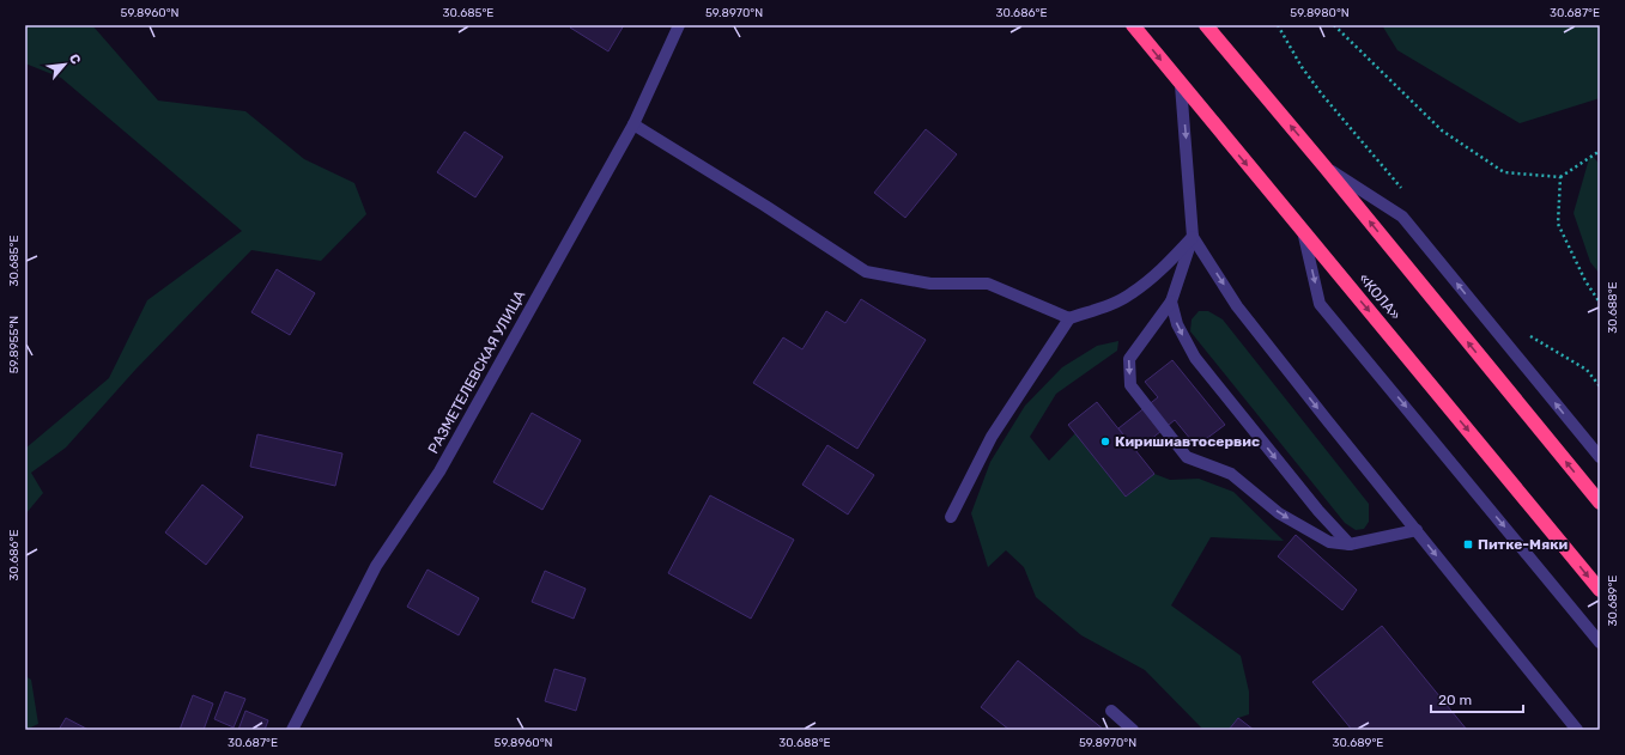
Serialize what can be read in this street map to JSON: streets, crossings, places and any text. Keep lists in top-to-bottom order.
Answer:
{
  "streets": {
    "highway": ["«КОЛА»"],
    "street": ["РАЗМЕТЕЛЕВСКАЯ УЛИЦА"]
  },
  "places": {
    "other": ["Киришиавтосервис"],
    "transit": ["Питке-Мяки"]
  },
  "scale_bar": "20 m",
  "north": "top right",
  "coordinates": [
    "59.8960°N",
    "30.685°E",
    "59.8970°N",
    "30.686°E",
    "59.8980°N",
    "30.687°E",
    "30.688°E",
    "59.8955°N",
    "30.689°E"
  ]
}
